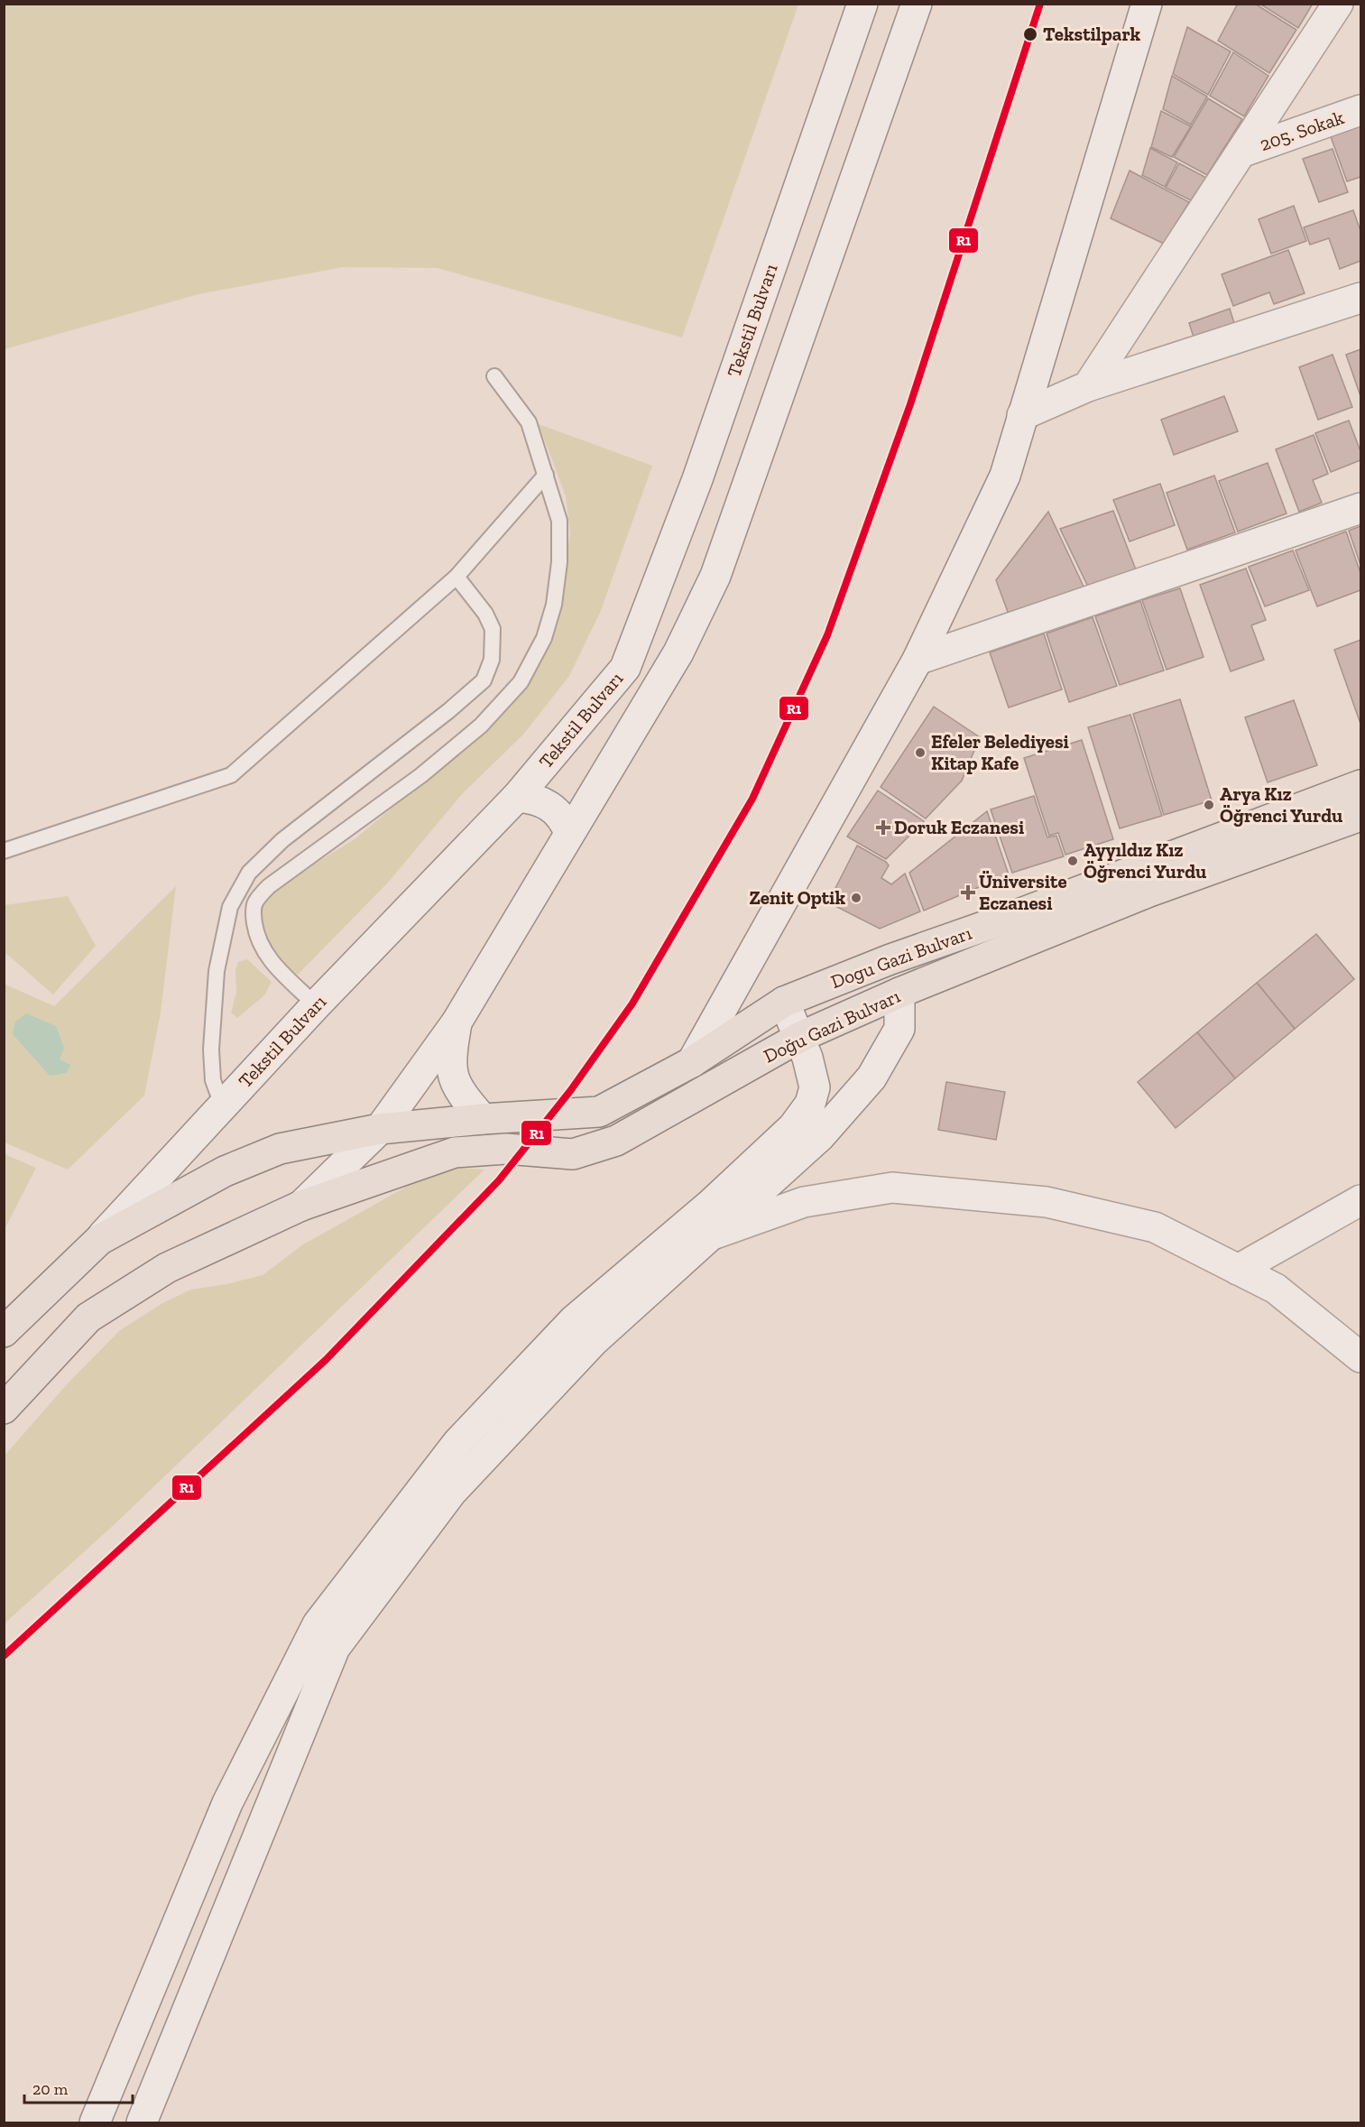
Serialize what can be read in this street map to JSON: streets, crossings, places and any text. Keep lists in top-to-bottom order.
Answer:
{
  "streets": {
    "main road": ["Dogu Gazi Bulvarı", "Doğu Gazi Bulvarı"],
    "street": ["205. Sokak", "Tekstil Bulvarı"]
  },
  "crossings": [
    ["Tekstil Bulvarı", "Dogu Gazi Bulvarı"],
    ["Tekstil Bulvarı", "Doğu Gazi Bulvarı"]
  ],
  "places": {
    "other": [
      "Tekstilpark",
      "Efeler Belediyesi Kitap Kafe",
      "Arya Kız Öğrenci Yurdu",
      "Ayyıldız Kız Öğrenci Yurdu",
      "Zenit Optik"
    ],
    "health": ["Doruk Eczanesi", "Üniversite Eczanesi"]
  },
  "lines": ["transit line R1"],
  "scale_bar": "20 m"
}
